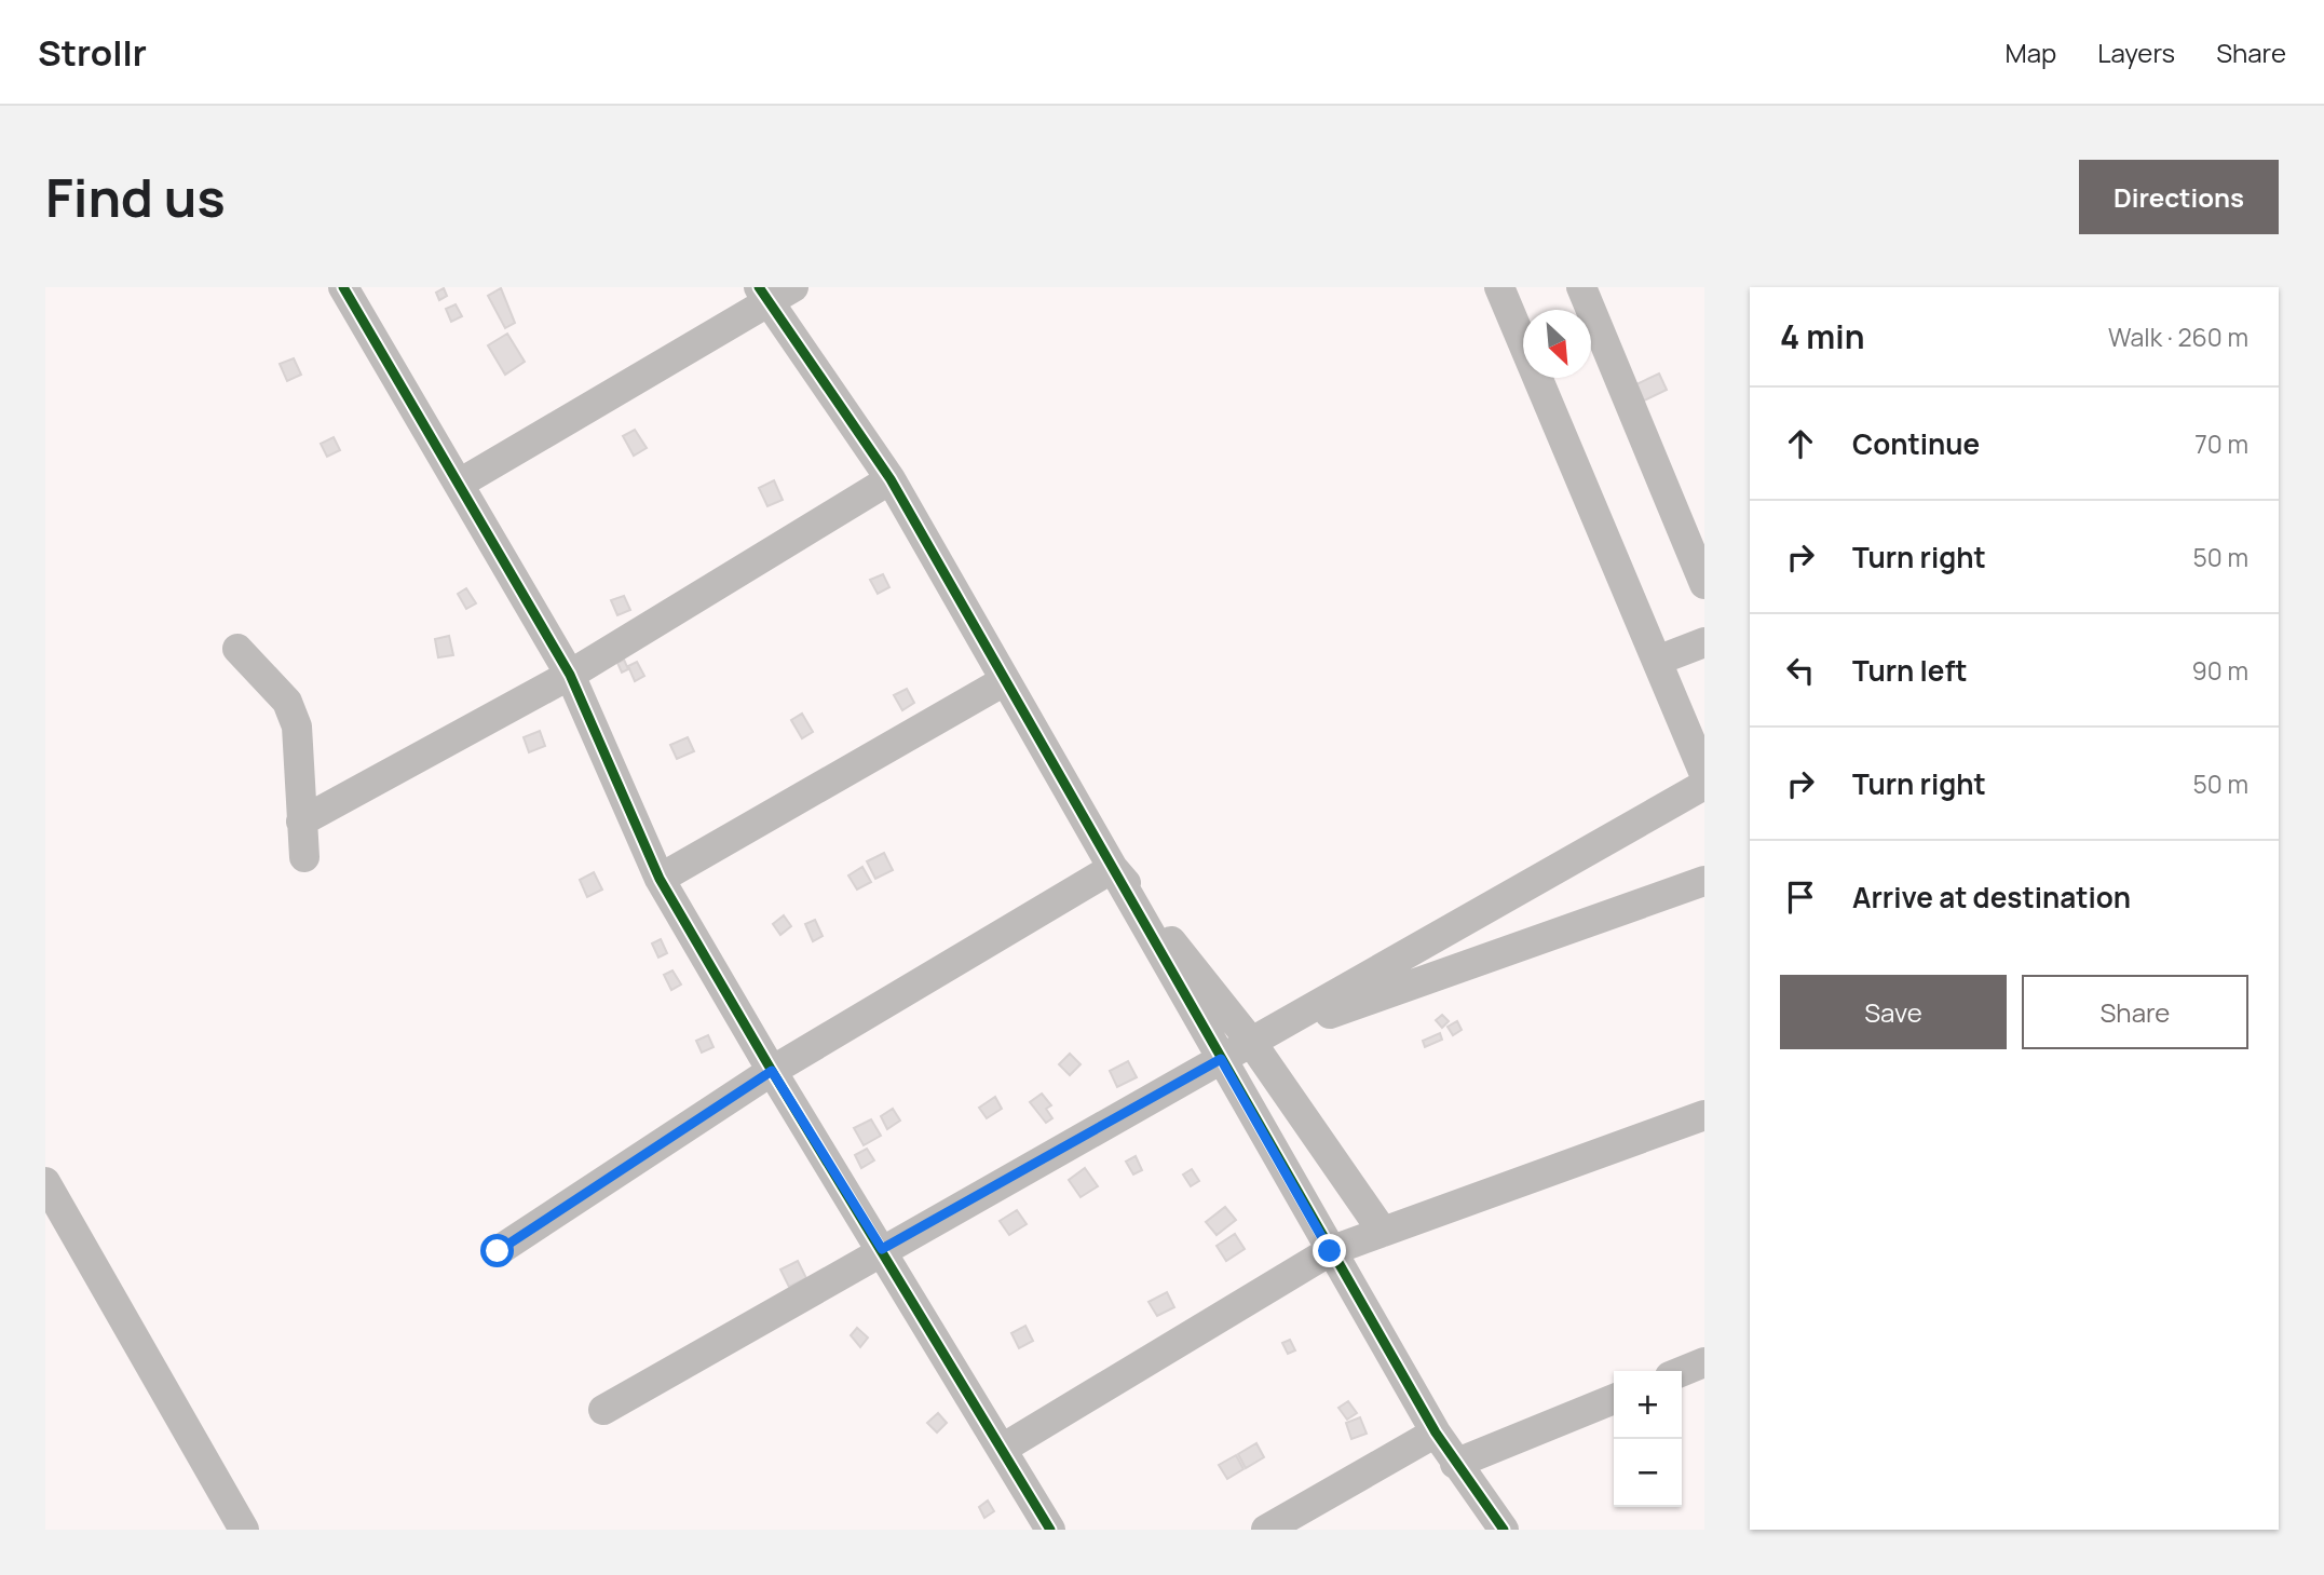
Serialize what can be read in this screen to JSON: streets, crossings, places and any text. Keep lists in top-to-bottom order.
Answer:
{
  "north": "bottom right",
  "page": {
    "header": "Strollr",
    "nav": ["Map", "Layers", "Share"],
    "buttons": [
      "Directions",
      ["Save", "Share"]
    ],
    "title": "Find us",
    "heading": ["4 min", "Walk · 260 m"],
    "list": [
      ["Continue", "70 m"],
      ["Turn right", "50 m"],
      ["Turn left", "90 m"],
      ["Turn right", "50 m"],
      "Arrive at destination"
    ],
    "map_buttons": ["+", "−"]
  }
}
